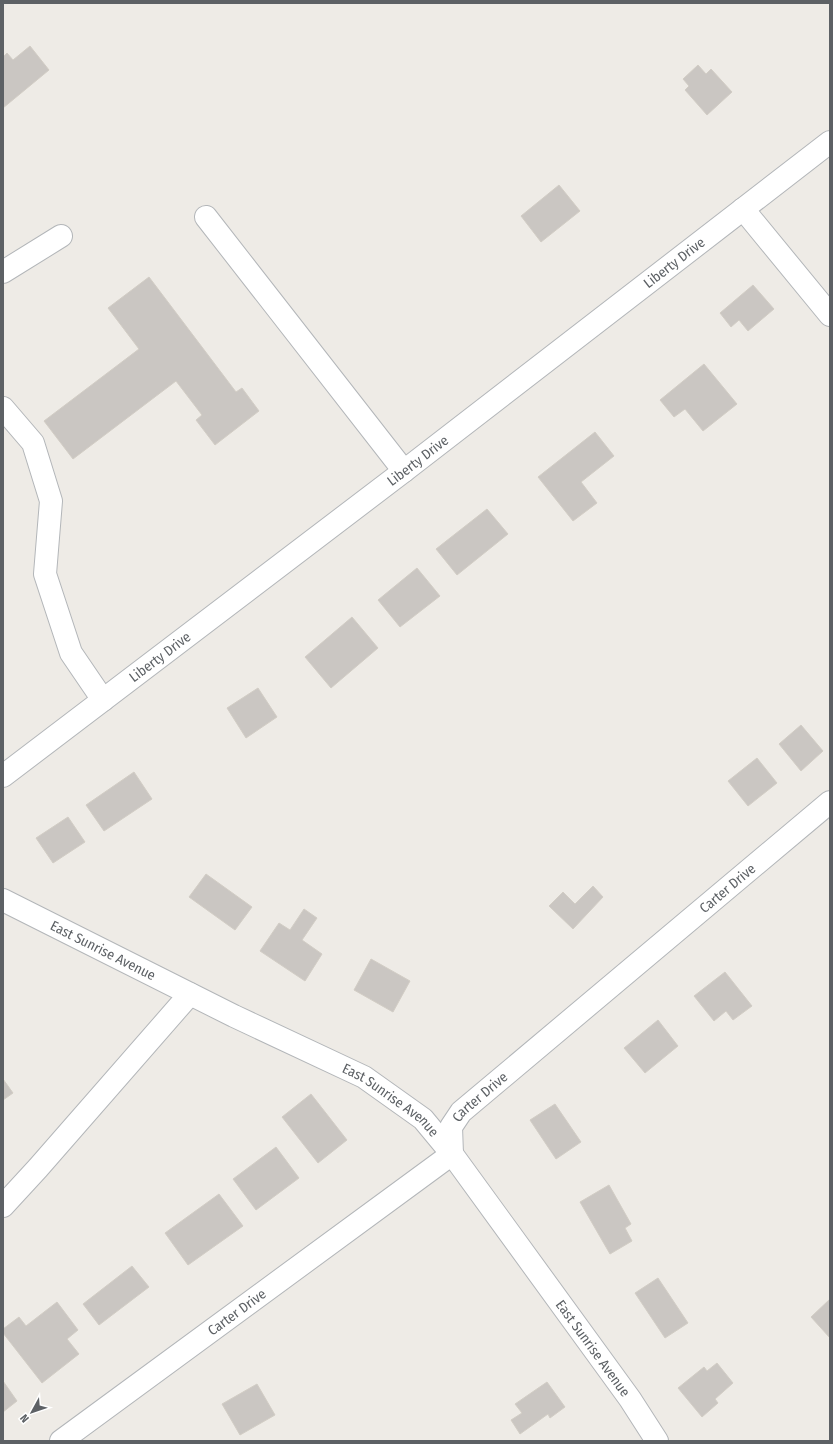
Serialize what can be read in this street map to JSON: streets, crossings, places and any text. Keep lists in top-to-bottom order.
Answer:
{
  "streets": {
    "street": ["Liberty Drive", "Carter Drive", "East Sunrise Avenue"]
  },
  "crossings": [
    ["Carter Drive", "East Sunrise Avenue"]
  ],
  "north": "bottom left"
}
